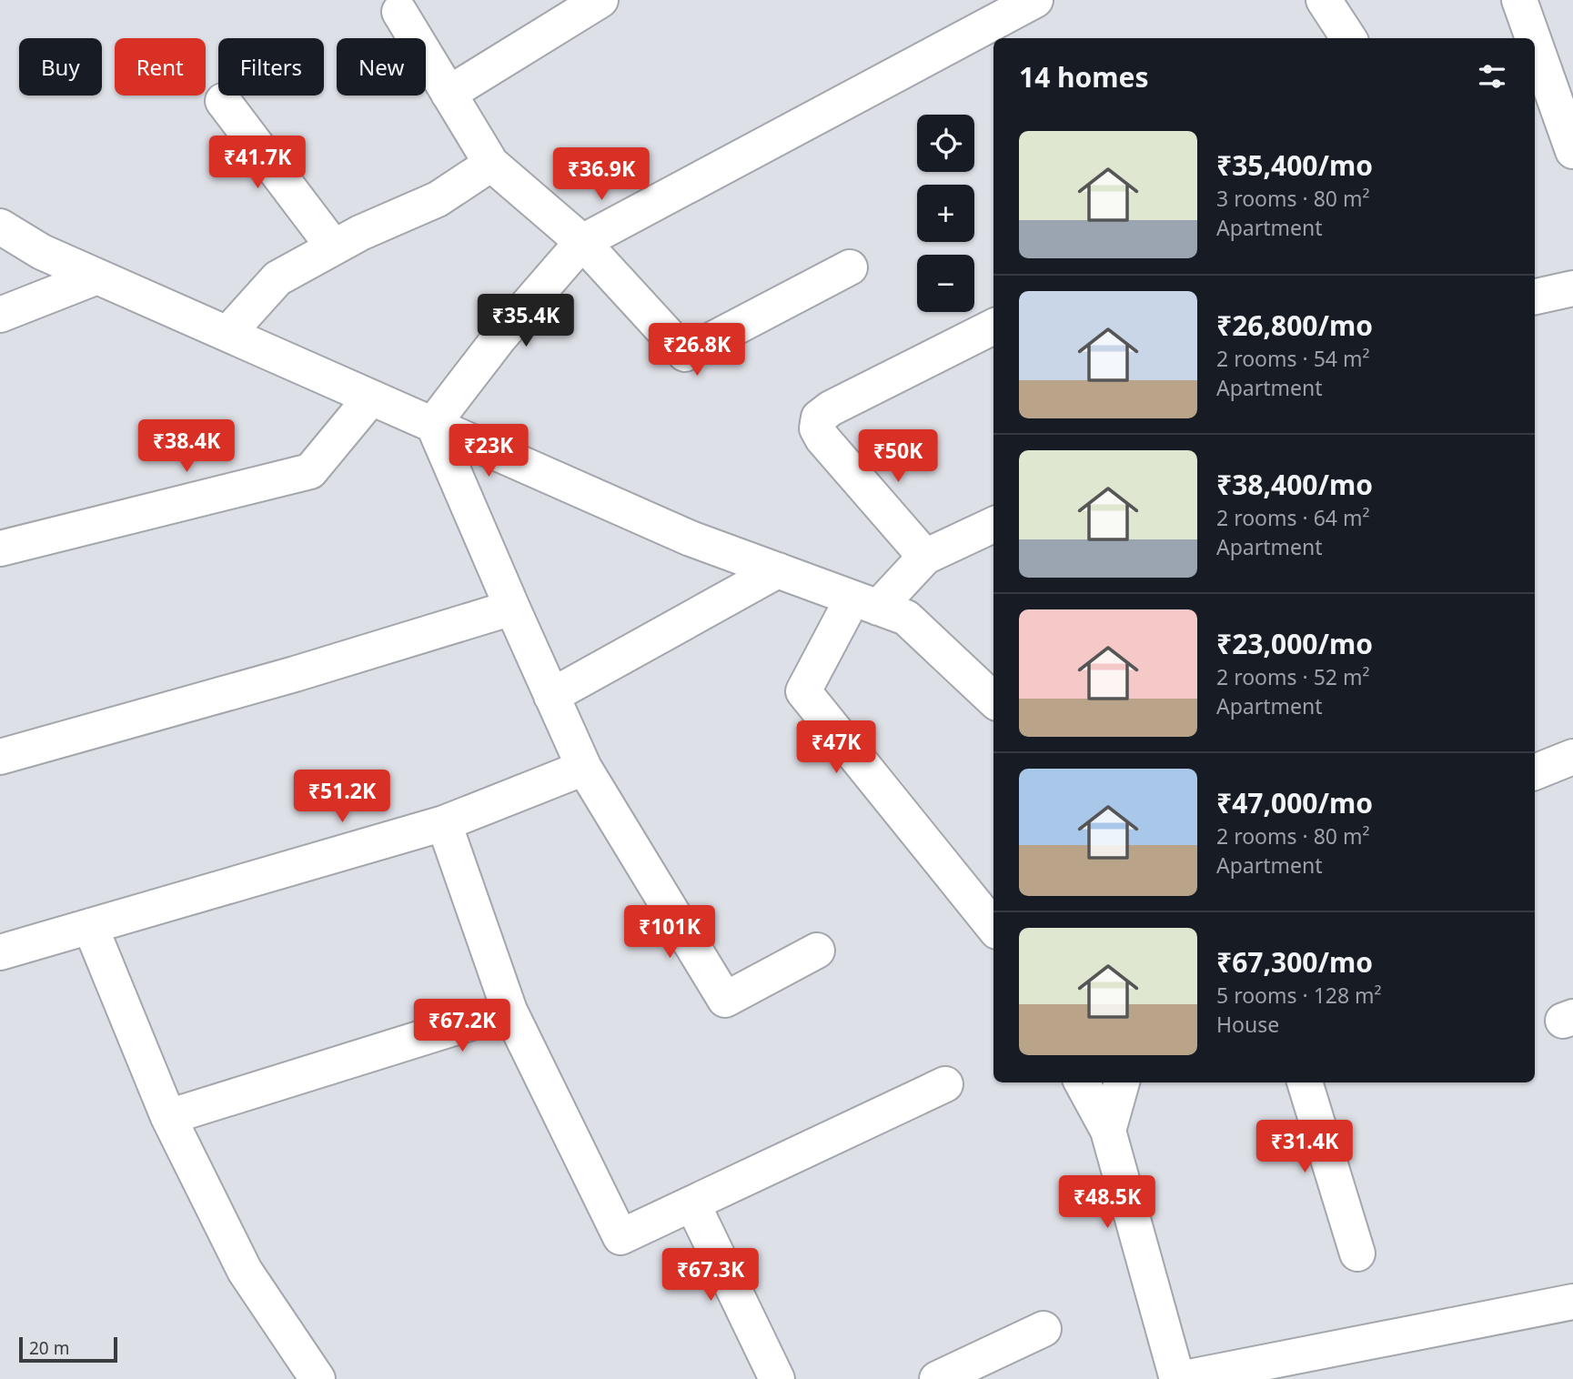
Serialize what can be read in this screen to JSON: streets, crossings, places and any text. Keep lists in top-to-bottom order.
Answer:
{
  "scale_bar": "20 m",
  "page": {
    "chip": [
      "Buy",
      "Rent",
      "Filters",
      "New"
    ],
    "heading": "14 homes",
    "map_buttons": ["+", "−"],
    "list": [
      {
        "name": "₹35,400/mo",
        "note": "3 rooms · 80 m² · Apartment"
      },
      {
        "name": "₹26,800/mo",
        "note": "2 rooms · 54 m² · Apartment"
      },
      {
        "name": "₹38,400/mo",
        "note": "2 rooms · 64 m² · Apartment"
      },
      {
        "name": "₹23,000/mo",
        "note": "2 rooms · 52 m² · Apartment"
      },
      {
        "name": "₹47,000/mo",
        "note": "2 rooms · 80 m² · Apartment"
      },
      {
        "name": "₹67,300/mo",
        "note": "5 rooms · 128 m² · House"
      }
    ],
    "price": [
      "₹41.7K",
      "₹36.9K",
      "₹35.4K",
      "₹26.8K",
      "₹38.4K",
      "₹23K",
      "₹50K",
      "₹47K",
      "₹51.2K",
      "₹101K",
      "₹67.2K",
      "₹31.4K",
      "₹48.5K",
      "₹67.3K"
    ],
    "scale": "20 m"
  }
}
